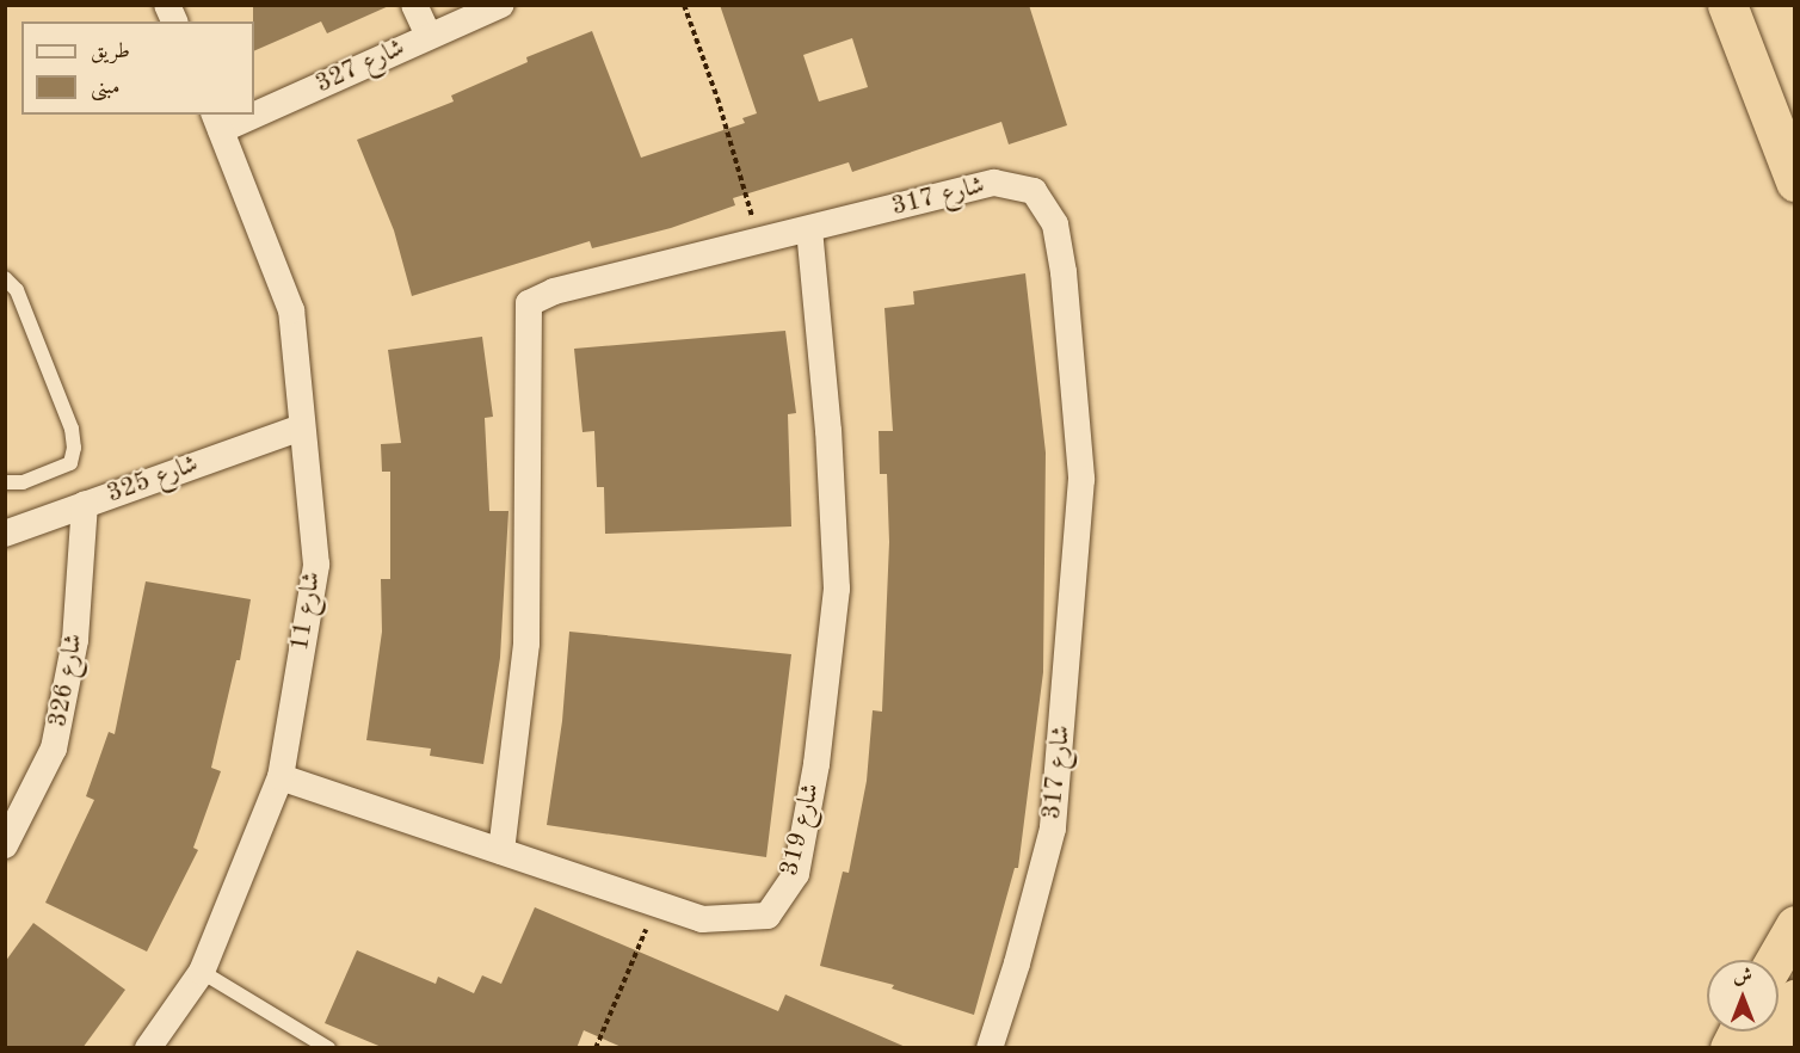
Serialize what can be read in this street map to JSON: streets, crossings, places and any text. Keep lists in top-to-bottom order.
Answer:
{
  "streets": {
    "street": [
      "شارع 327",
      "شارع 317",
      "شارع 325",
      "شارع 11",
      "شارع 326",
      "شارع 319"
    ]
  },
  "crossings": [
    ["شارع 327", "شارع 11"],
    ["شارع 317", "شارع 319"],
    ["شارع 325", "شارع 11"],
    ["شارع 325", "شارع 326"],
    ["شارع 11", "شارع 319"]
  ],
  "legend": ["طريق", "مبنى"],
  "north": "top"
}
